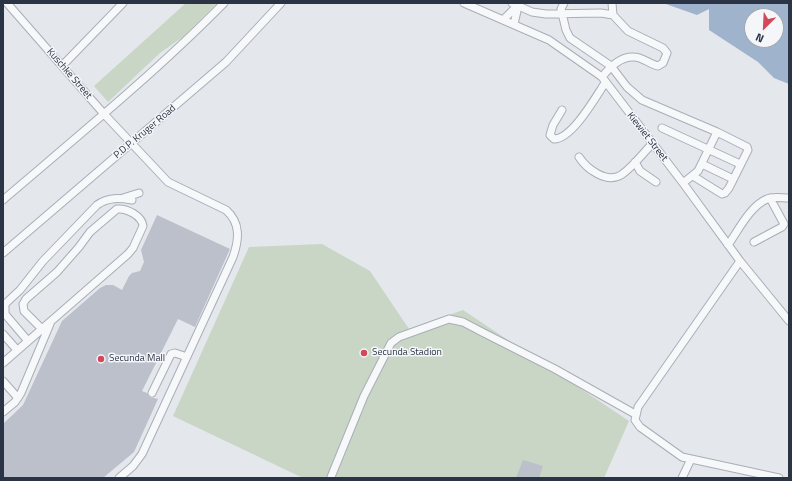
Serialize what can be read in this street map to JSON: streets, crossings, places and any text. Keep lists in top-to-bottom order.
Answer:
{
  "streets": {
    "street": ["Kuschke Street", "P.D.P. Kruger Road", "Kiewiet Street"]
  },
  "crossings": [
    ["Kuschke Street", "P.D.P. Kruger Road"]
  ],
  "places": ["Secunda Stadion", "Secunda Mall"],
  "north": "bottom left"
}
